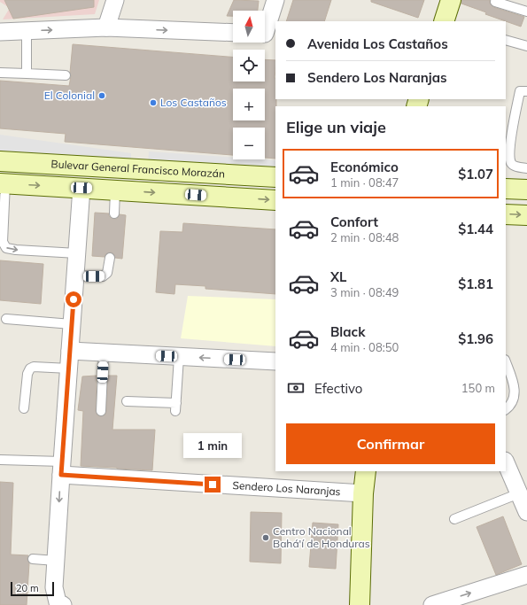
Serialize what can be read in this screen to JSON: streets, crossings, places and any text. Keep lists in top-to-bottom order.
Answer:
{
  "streets": {
    "main road": ["Bulevar General Francisco Morazán"],
    "street": ["Sendero Los Naranjas"]
  },
  "places": ["El Colonial", "Los Castaños", "Centro Nacional Bahá'í de Honduras"],
  "scale_bar": "20 m",
  "north": "top",
  "page": {
    "map_buttons": ["+", "−"],
    "banner": ["Avenida Los Castaños", "Sendero Los Naranjas"],
    "heading": "Elige un viaje",
    "list": [
      {
        "name": "Económico",
        "note": "1 min · 08:47",
        "value": "$1.07"
      },
      {
        "name": "Confort",
        "note": "2 min · 08:48",
        "value": "$1.44"
      },
      {
        "name": "XL",
        "note": "3 min · 08:49",
        "value": "$1.81"
      },
      {
        "name": "Black",
        "note": "4 min · 08:50",
        "value": "$1.96"
      }
    ],
    "pay": ["Efectivo", "150 m"],
    "buttons": "Confirmar",
    "bubble": "1 min",
    "scale": "20 m"
  }
}
